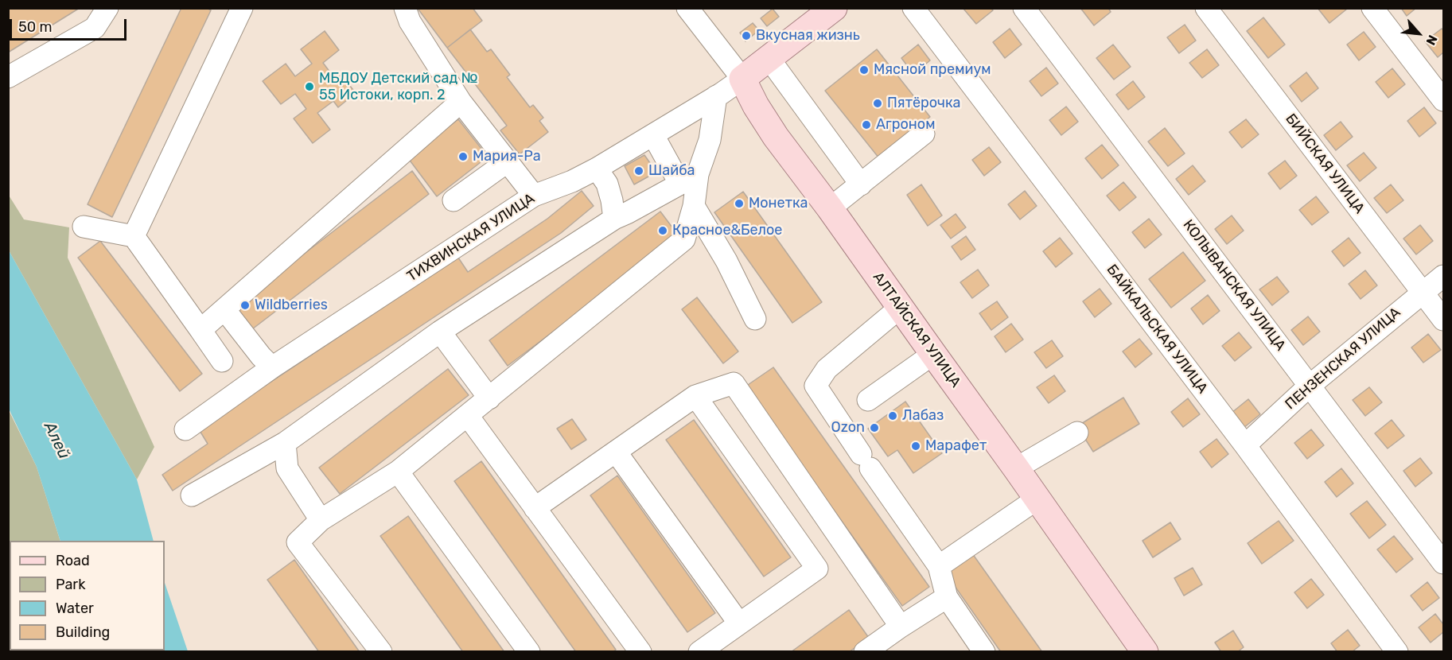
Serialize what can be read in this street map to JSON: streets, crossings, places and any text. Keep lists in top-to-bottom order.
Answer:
{
  "streets": {
    "main road": ["ТИХВИНСКАЯ УЛИЦА", "АЛТАЙСКАЯ УЛИЦА"],
    "street": [
      "БИЙСКАЯ УЛИЦА",
      "КОЛЫВАНСКАЯ УЛИЦА",
      "БАЙКАЛЬСКАЯ УЛИЦА",
      "ПЕНЗЕНСКАЯ УЛИЦА"
    ]
  },
  "crossings": [
    ["БИЙСКАЯ УЛИЦА", "ПЕНЗЕНСКАЯ УЛИЦА"],
    ["ТИХВИНСКАЯ УЛИЦА", "АЛТАЙСКАЯ УЛИЦА"],
    ["КОЛЫВАНСКАЯ УЛИЦА", "ПЕНЗЕНСКАЯ УЛИЦА"],
    ["БАЙКАЛЬСКАЯ УЛИЦА", "ПЕНЗЕНСКАЯ УЛИЦА"]
  ],
  "water": ["Алей"],
  "places": [
    "Вкусная жизнь",
    "Мясной премиум",
    "МБДОУ Детский сад № 55 Истоки, корп. 2",
    "Пятёрочка",
    "Агроном",
    "Мария-Ра",
    "Шайба",
    "Монетка",
    "Красное&Белое",
    "Wildberries",
    "Лабаз",
    "Ozon",
    "Марафет"
  ],
  "legend": [
    "Road",
    "Park",
    "Water",
    "Building"
  ],
  "scale_bar": "50 m",
  "north": "bottom right"
}
